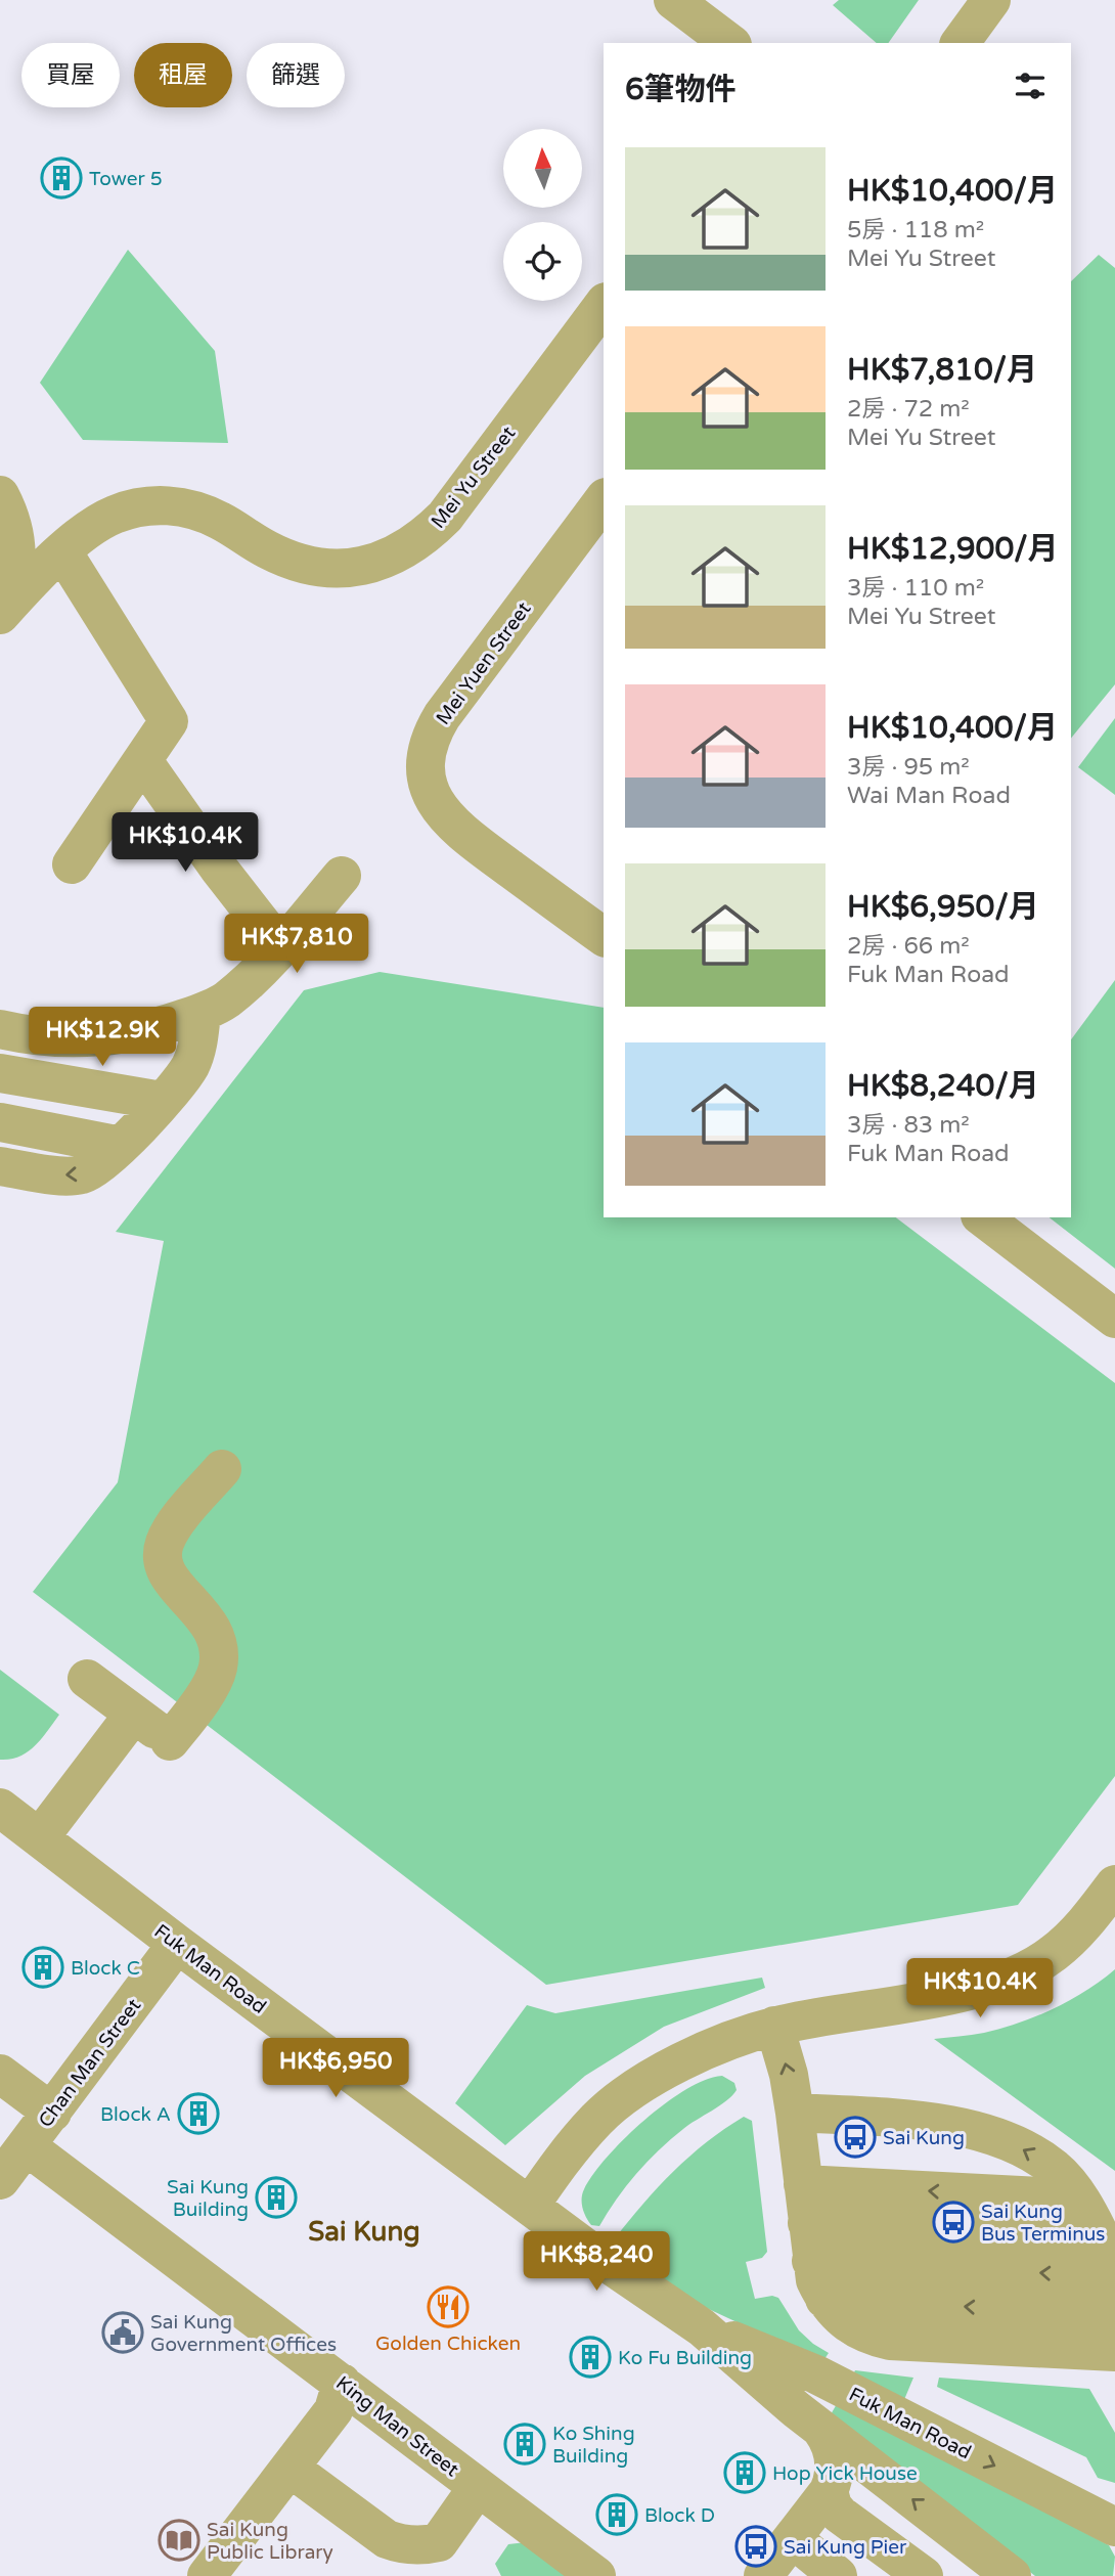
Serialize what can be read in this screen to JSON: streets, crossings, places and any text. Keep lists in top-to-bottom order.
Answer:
{
  "streets": {
    "street": [
      "Mei Yu Street",
      "Mei Yuen Street",
      "Fuk Man Road",
      "Chan Man Street",
      "King Man Street"
    ]
  },
  "crossings": [
    ["Fuk Man Road", "Chan Man Street"],
    ["Chan Man Street", "King Man Street"]
  ],
  "districts": ["Sai Kung"],
  "places": {
    "building": [
      "Tower 5",
      "Block C",
      "Block A",
      "Sai Kung Building",
      "Ko Fu Building",
      "Ko Shing Building",
      "Hop Yick House",
      "Block D"
    ],
    "bus stop": ["Sai Kung", "Sai Kung Bus Terminus", "Sai Kung Pier"],
    "restaurant": ["Golden Chicken"],
    "public building": ["Sai Kung Government Offices"],
    "library": ["Sai Kung Public Library"]
  },
  "north": "top",
  "page": {
    "chip": ["買屋", "租屋", "篩選"],
    "heading": "6筆物件",
    "list": [
      {
        "name": "HK$10,400/月",
        "note": "5房 · 118 m² · Mei Yu Street"
      },
      {
        "name": "HK$7,810/月",
        "note": "2房 · 72 m² · Mei Yu Street"
      },
      {
        "name": "HK$12,900/月",
        "note": "3房 · 110 m² · Mei Yu Street"
      },
      {
        "name": "HK$10,400/月",
        "note": "3房 · 95 m² · Wai Man Road"
      },
      {
        "name": "HK$6,950/月",
        "note": "2房 · 66 m² · Fuk Man Road"
      },
      {
        "name": "HK$8,240/月",
        "note": "3房 · 83 m² · Fuk Man Road"
      }
    ],
    "price": [
      "HK$10.4K",
      "HK$7,810",
      "HK$12.9K",
      "HK$10.4K",
      "HK$6,950",
      "HK$8,240"
    ]
  }
}
